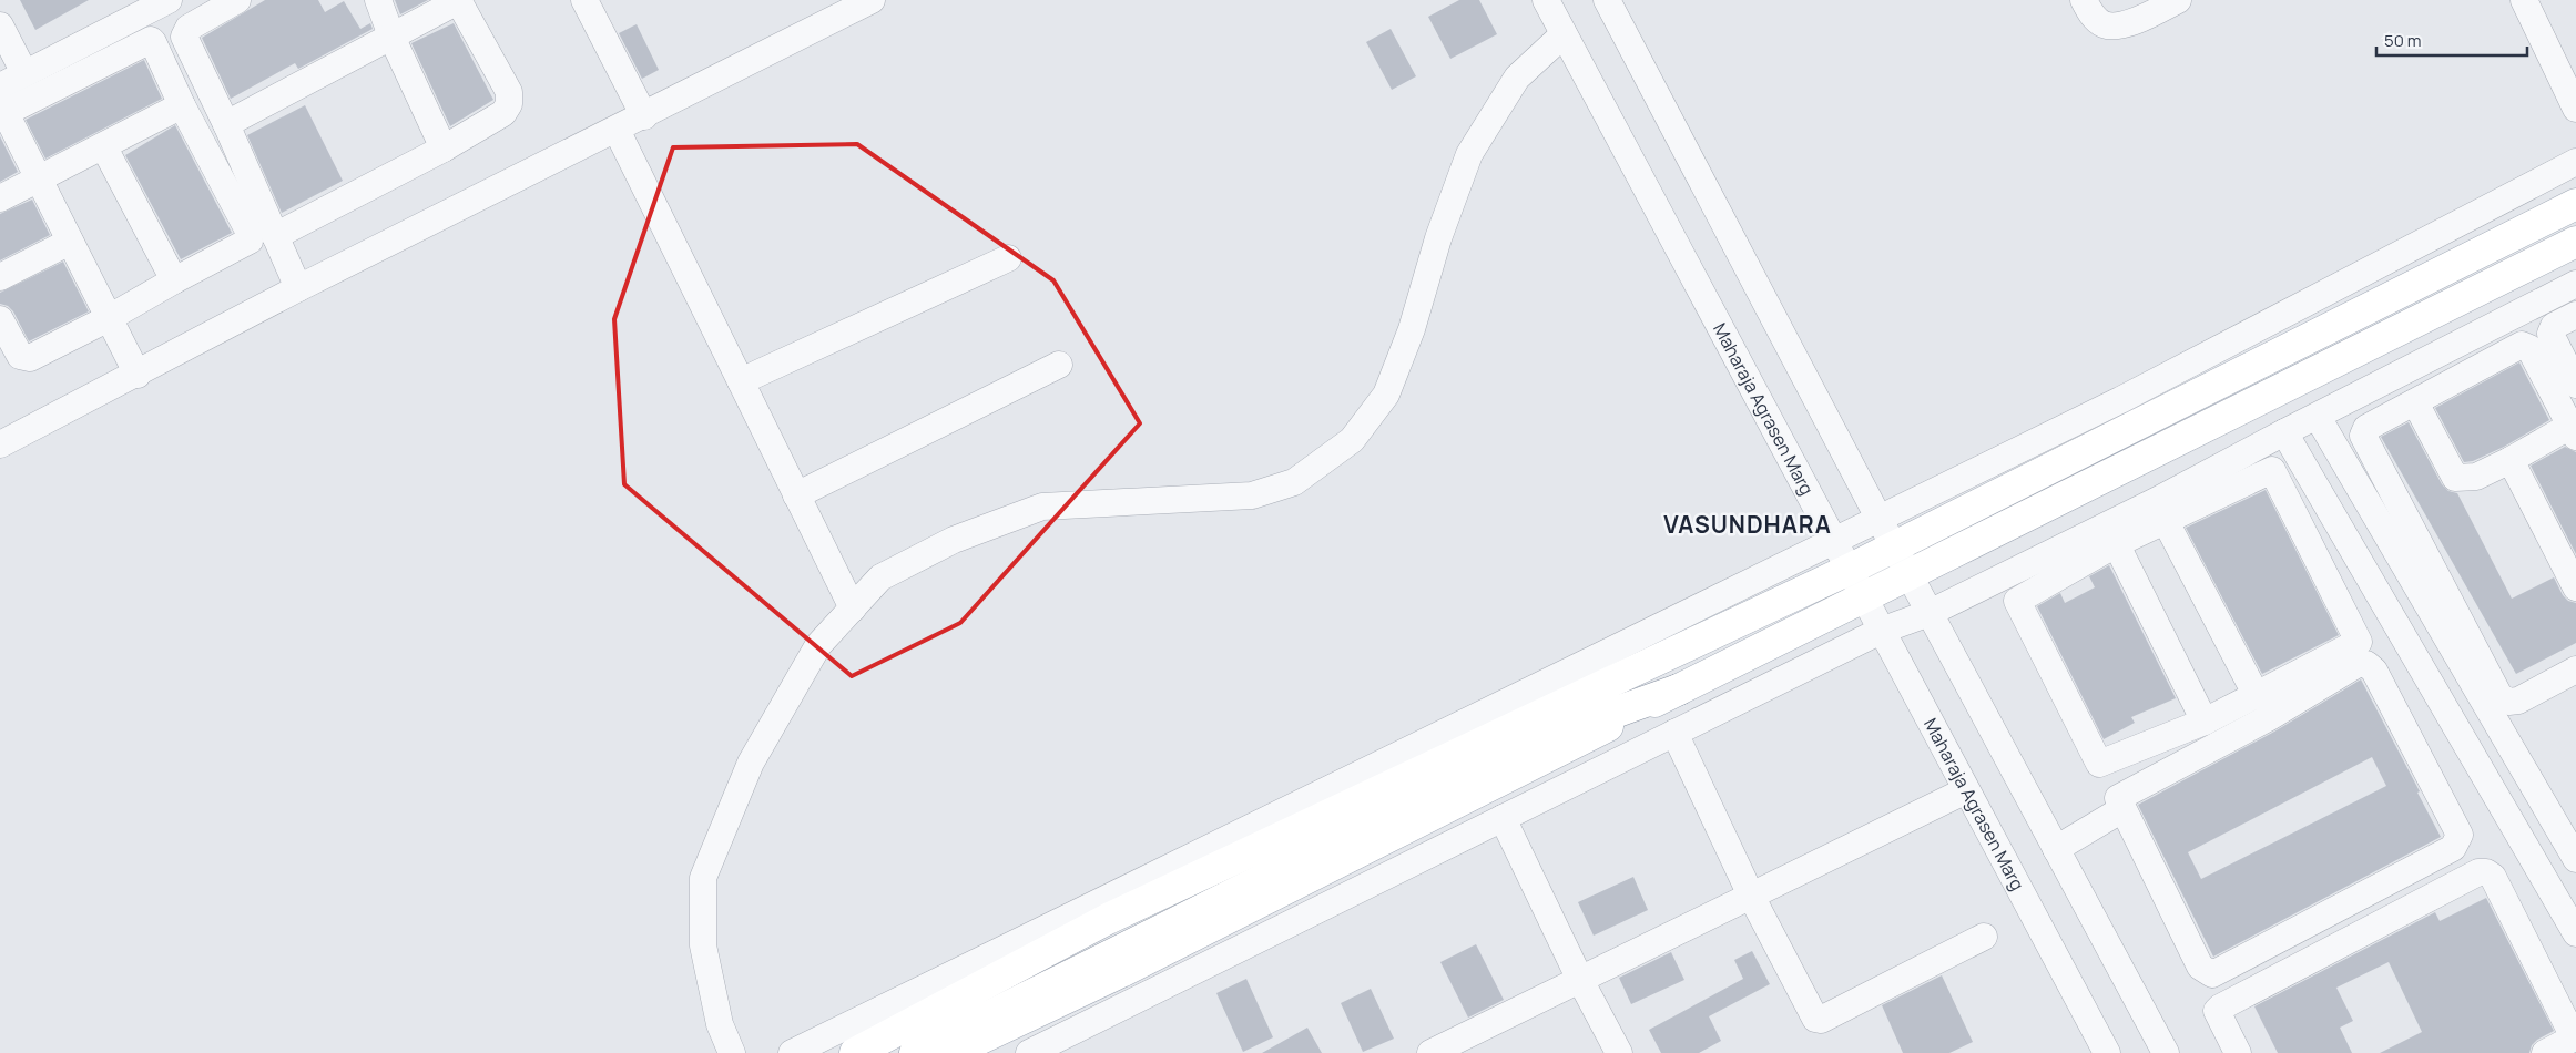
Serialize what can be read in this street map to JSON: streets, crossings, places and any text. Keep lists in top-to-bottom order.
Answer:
{
  "streets": {
    "street": ["Maharaja Agrasen Marg"]
  },
  "districts": ["VASUNDHARA"],
  "scale_bar": "50 m"
}
